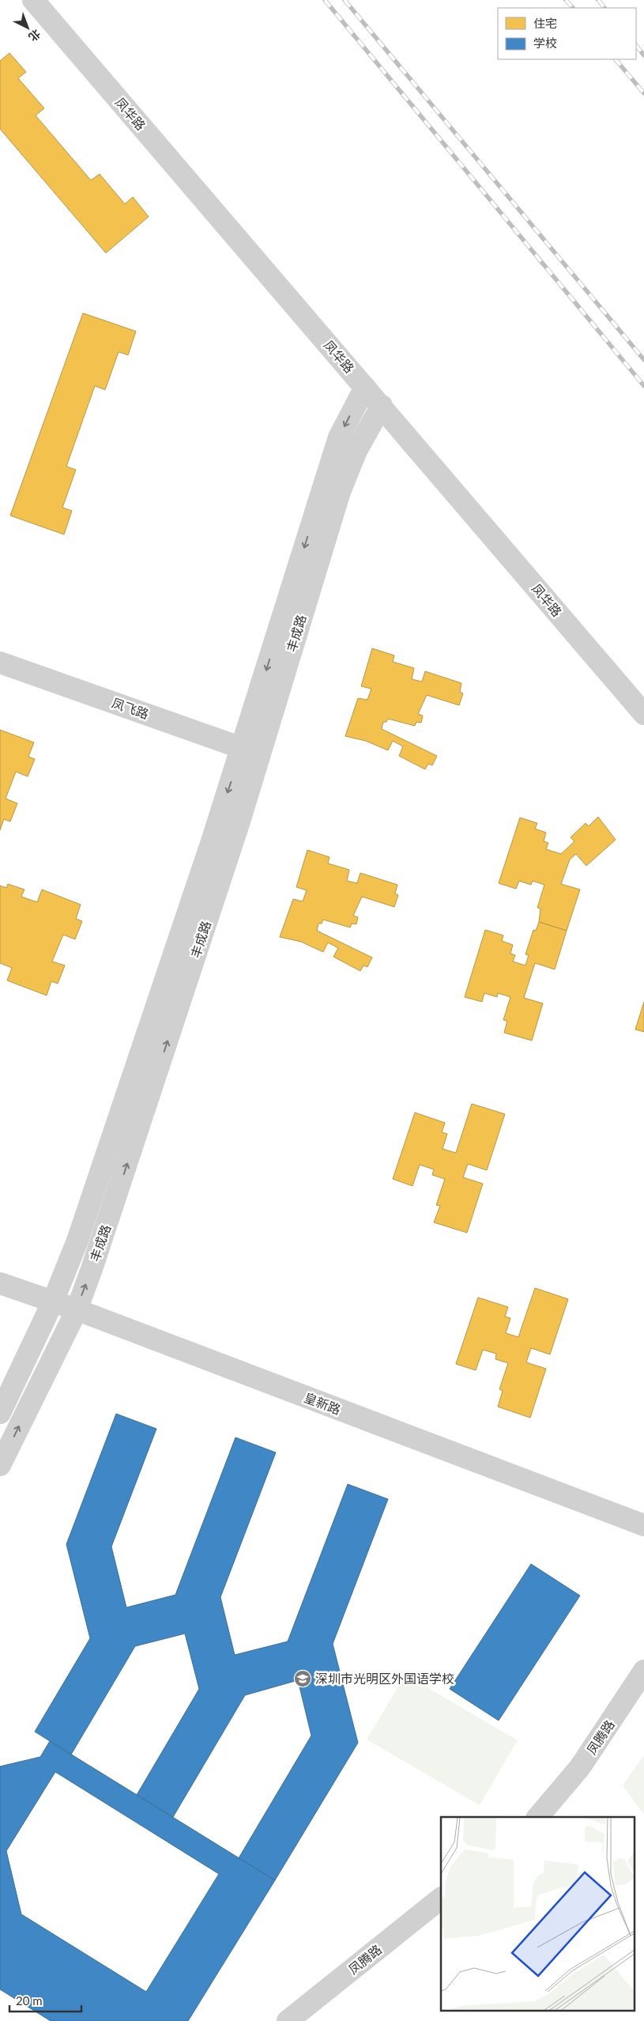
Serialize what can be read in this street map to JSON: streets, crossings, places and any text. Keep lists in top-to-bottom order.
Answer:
{
  "streets": {
    "street": [
      "凤华路",
      "丰成路",
      "凤飞路",
      "皇新路",
      "凤腾路"
    ]
  },
  "crossings": [
    ["凤华路", "丰成路"],
    ["丰成路", "凤飞路"],
    ["丰成路", "皇新路"]
  ],
  "places": {
    "school or university": ["深圳市光明区外国语学校"]
  },
  "legend": ["住宅", "学校"],
  "scale_bar": "20 m",
  "north": "bottom right"
}
